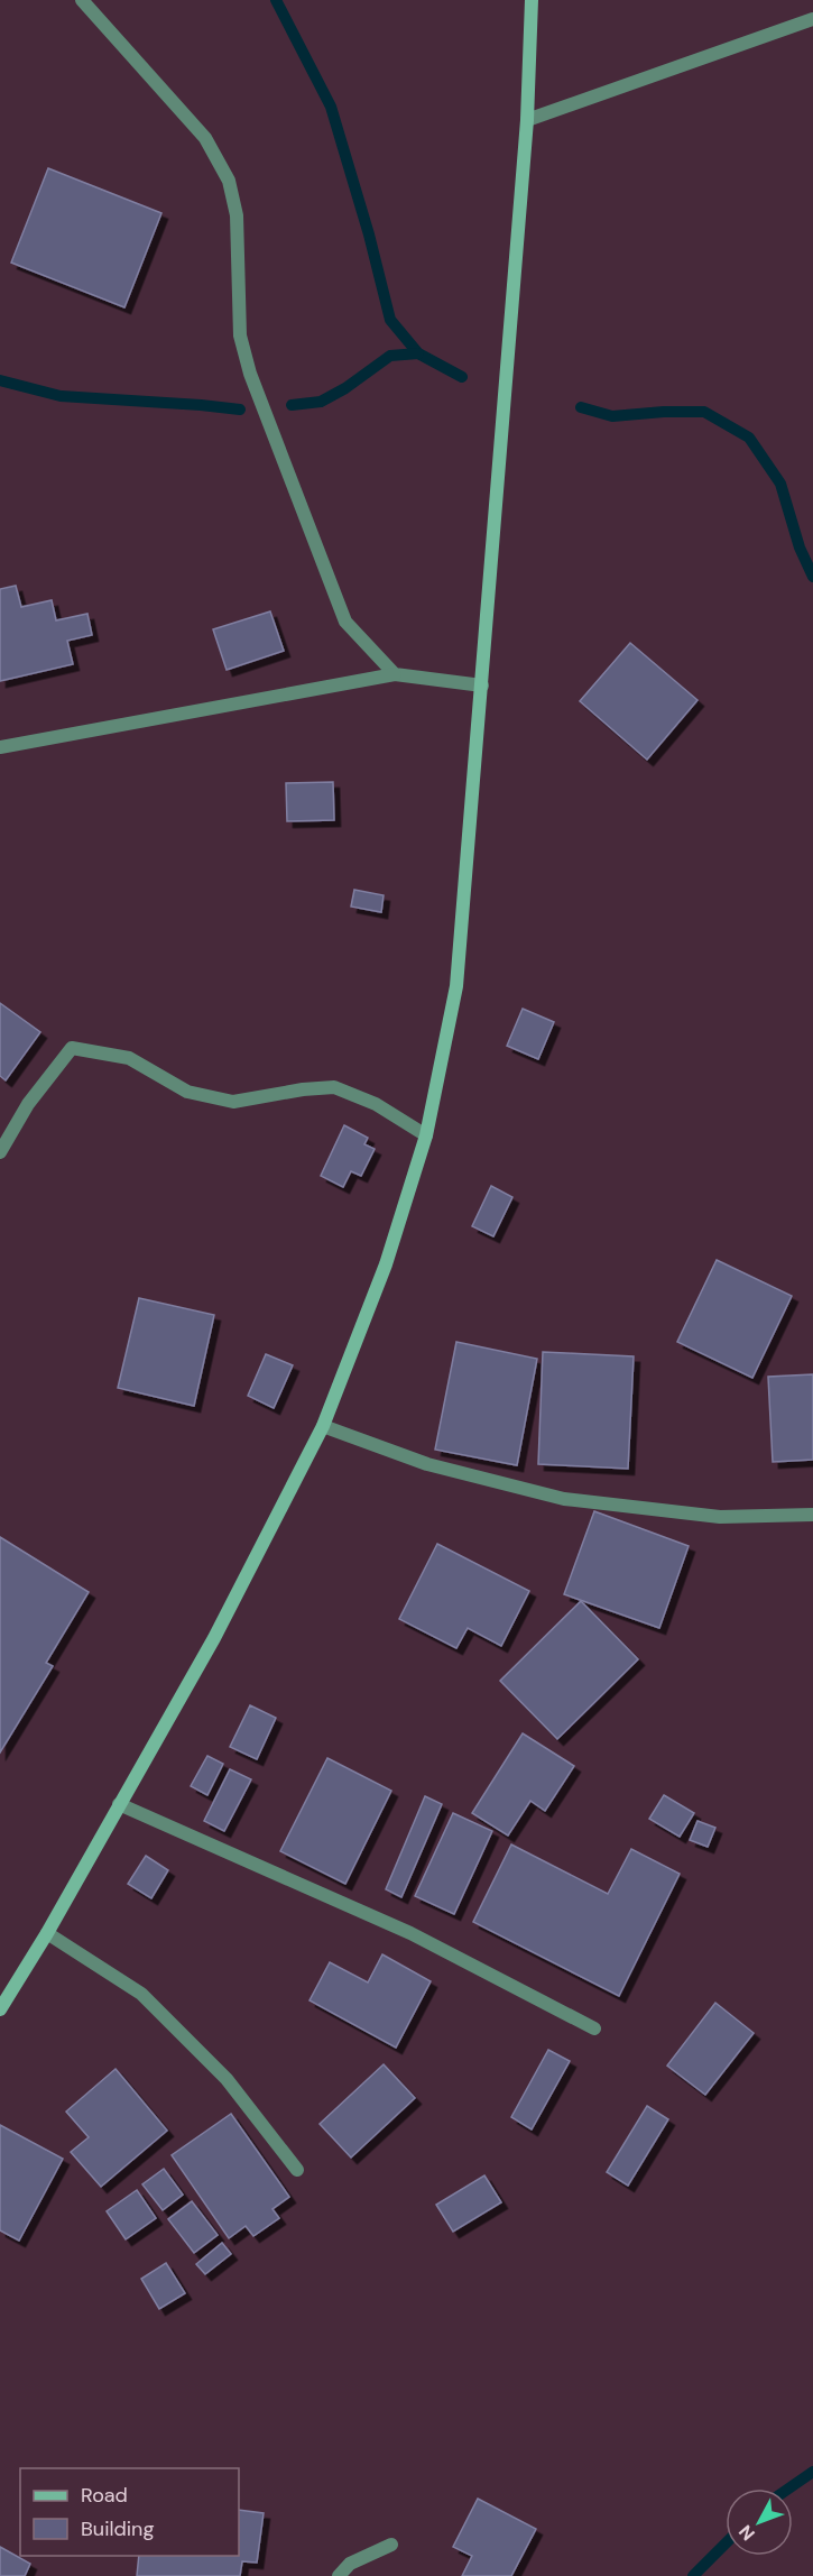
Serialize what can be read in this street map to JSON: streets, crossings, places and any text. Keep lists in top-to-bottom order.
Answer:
{
  "legend": ["Road", "Building"],
  "north": "bottom left"
}
